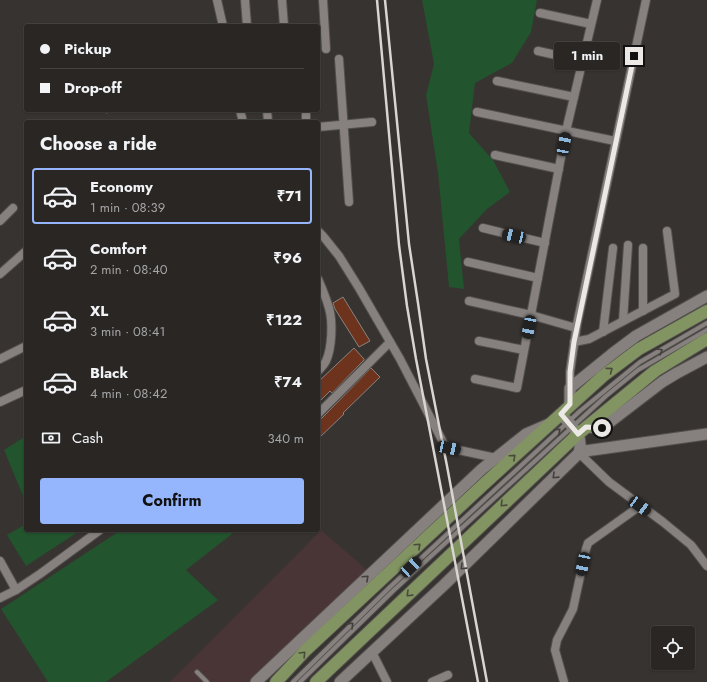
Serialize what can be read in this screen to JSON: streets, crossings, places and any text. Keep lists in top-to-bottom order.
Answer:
{
  "page": {
    "banner": ["Pickup", "Drop-off"],
    "bubble": "1 min",
    "heading": "Choose a ride",
    "list": [
      {
        "name": "Economy",
        "note": "1 min · 08:39",
        "value": "₹71"
      },
      {
        "name": "Comfort",
        "note": "2 min · 08:40",
        "value": "₹96"
      },
      {
        "name": "XL",
        "note": "3 min · 08:41",
        "value": "₹122"
      },
      {
        "name": "Black",
        "note": "4 min · 08:42",
        "value": "₹74"
      }
    ],
    "pay": ["Cash", "340 m"],
    "buttons": "Confirm"
  }
}
